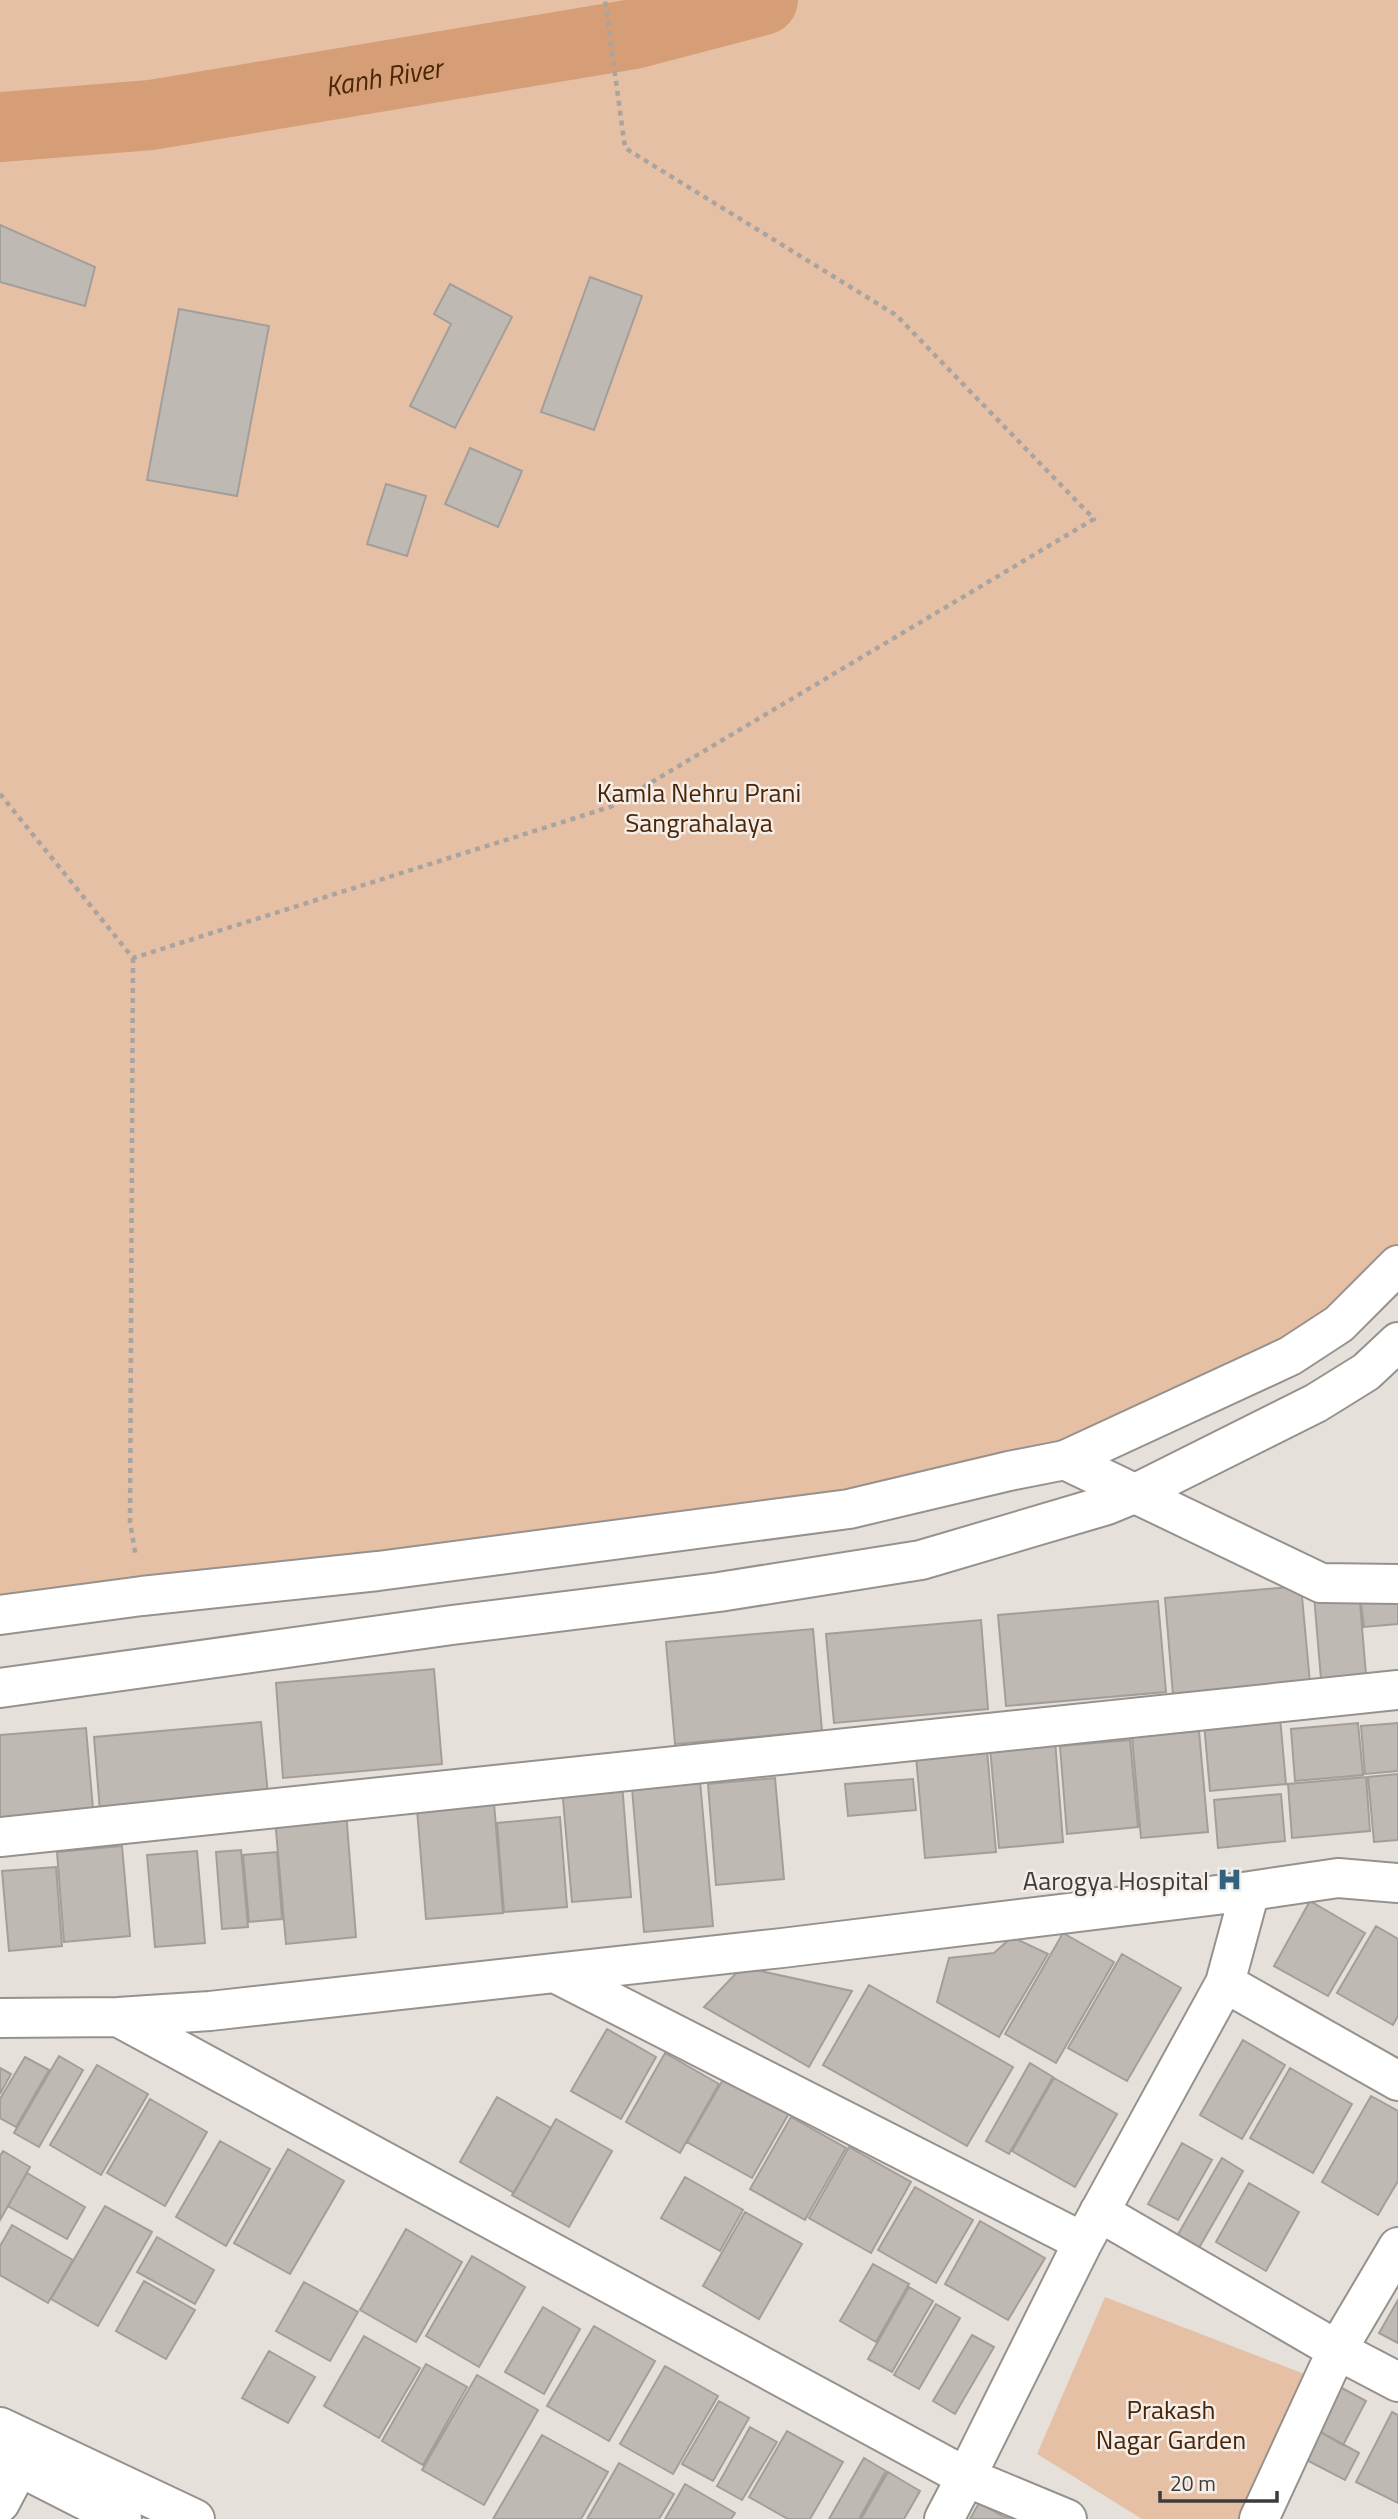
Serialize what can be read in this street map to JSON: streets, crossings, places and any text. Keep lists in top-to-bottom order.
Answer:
{
  "water": ["Kanh River"],
  "parks": ["Kamla Nehru Prani Sangrahalaya", "Prakash Nagar Garden"],
  "places": {
    "hospital": ["Aarogya Hospital"]
  },
  "scale_bar": "20 m"
}
